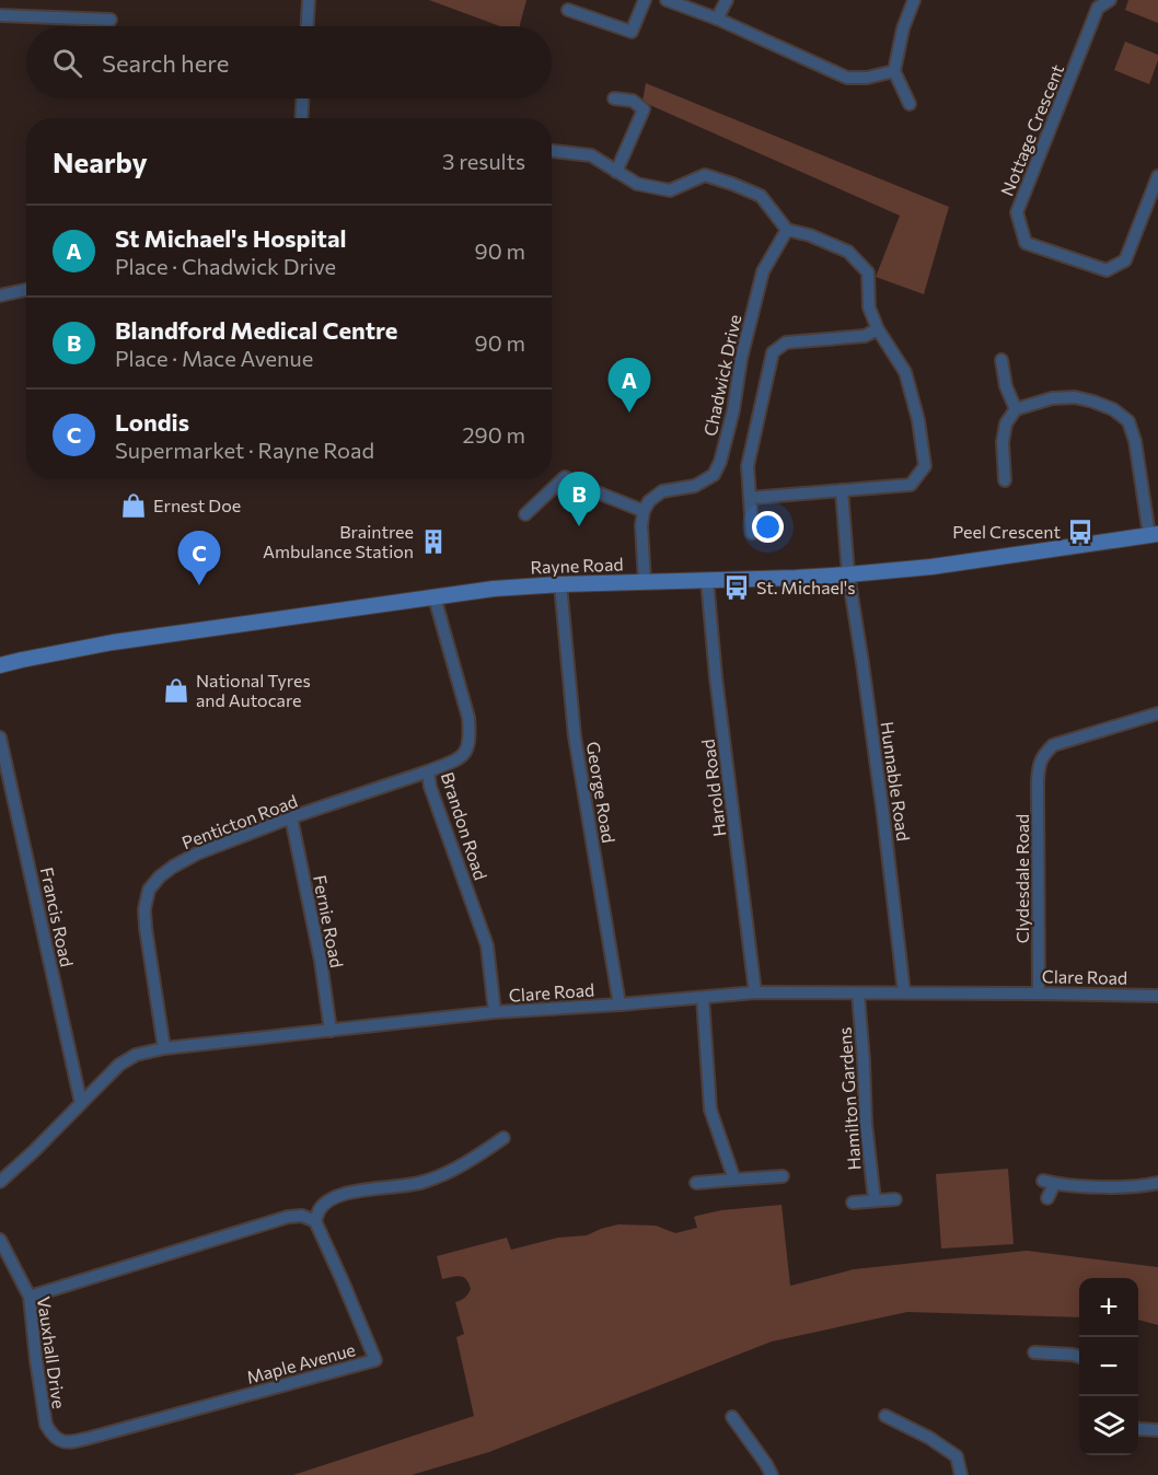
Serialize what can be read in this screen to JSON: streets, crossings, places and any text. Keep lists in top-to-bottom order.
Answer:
{
  "streets": {
    "main road": ["Rayne Road"],
    "street": [
      "Nottage Crescent",
      "Chadwick Drive",
      "Hunnable Road",
      "Harold Road",
      "George Road",
      "Penticton Road",
      "Brandon Road",
      "Clydesdale Road",
      "Francis Road",
      "Fernie Road",
      "Clare Road",
      "Hamilton Gardens",
      "Vauxhall Drive",
      "Maple Avenue"
    ]
  },
  "crossings": [
    ["Rayne Road", "Hunnable Road"],
    ["Rayne Road", "Harold Road"],
    ["Rayne Road", "George Road"],
    ["Rayne Road", "Brandon Road"],
    ["Hunnable Road", "Clare Road"],
    ["Harold Road", "Clare Road"],
    ["George Road", "Clare Road"],
    ["Penticton Road", "Brandon Road"],
    ["Penticton Road", "Fernie Road"],
    ["Penticton Road", "Clare Road"],
    ["Brandon Road", "Clare Road"],
    ["Clydesdale Road", "Clare Road"],
    ["Francis Road", "Clare Road"],
    ["Fernie Road", "Clare Road"],
    ["Clare Road", "Hamilton Gardens"],
    ["Vauxhall Drive", "Maple Avenue"]
  ],
  "places": {
    "shop": ["Ernest Doe", "National Tyres and Autocare"],
    "bus stop": ["Peel Crescent", "St. Michael's"],
    "building": ["Braintree Ambulance Station"]
  },
  "page": {
    "search": "Search here",
    "heading": ["Nearby", "3 results"],
    "list": [
      {
        "mark": "A",
        "name": "St Michael's Hospital",
        "note": "Place · Chadwick Drive",
        "value": "90 m"
      },
      {
        "mark": "B",
        "name": "Blandford Medical Centre",
        "note": "Place · Mace Avenue",
        "value": "90 m"
      },
      {
        "mark": "C",
        "name": "Londis",
        "note": "Supermarket · Rayne Road",
        "value": "290 m"
      }
    ],
    "pins": ["A", "B", "C"],
    "map_buttons": ["+", "−"]
  }
}
